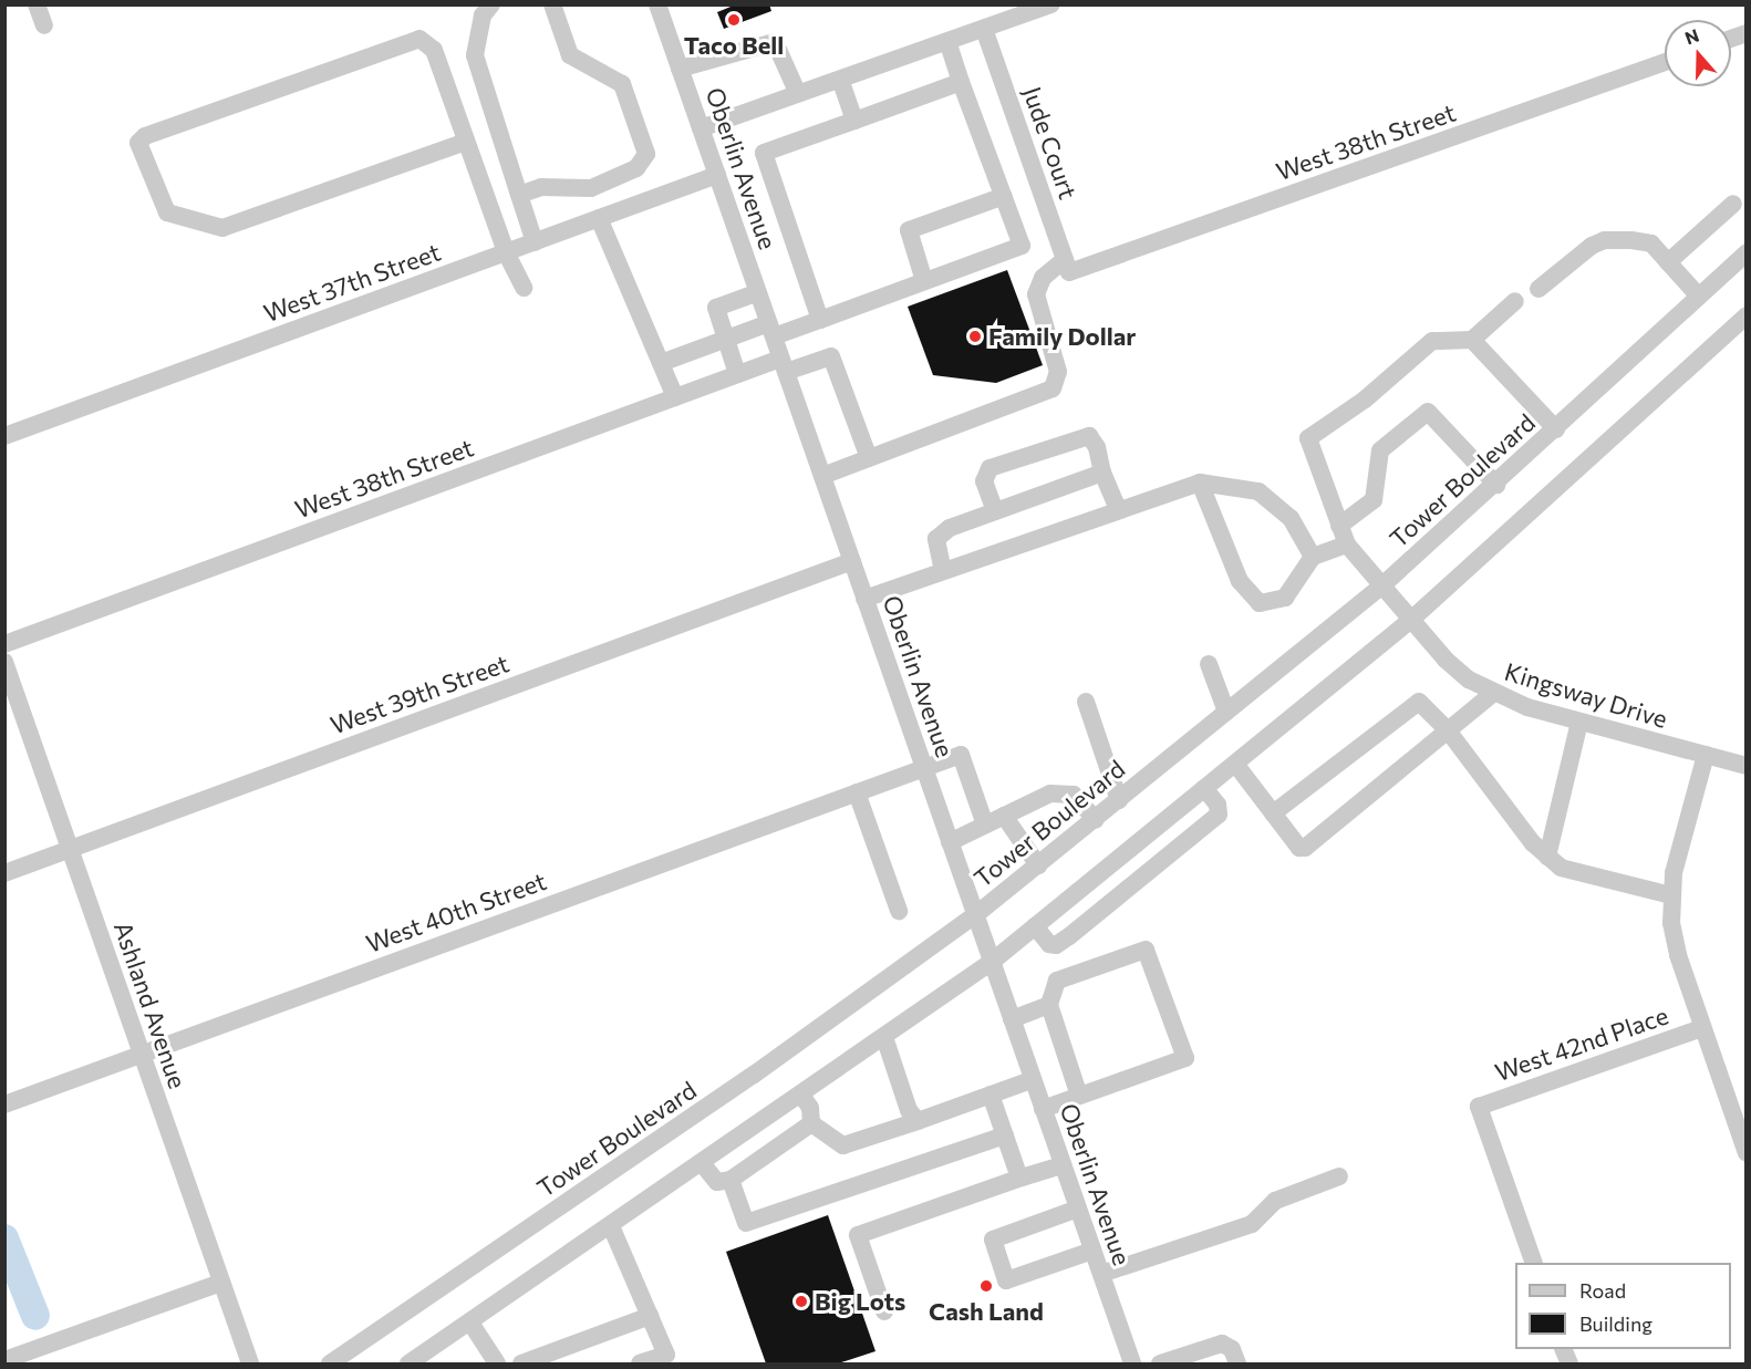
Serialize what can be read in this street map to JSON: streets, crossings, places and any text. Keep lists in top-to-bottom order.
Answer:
{
  "streets": {
    "street": [
      "West 38th Street",
      "Jude Court",
      "Oberlin Avenue",
      "West 37th Street",
      "Tower Boulevard",
      "West 39th Street",
      "Kingsway Drive",
      "West 40th Street",
      "Ashland Avenue",
      "West 42nd Place"
    ]
  },
  "crossings": [
    ["West 38th Street", "Jude Court"],
    ["West 38th Street", "Oberlin Avenue"],
    ["Oberlin Avenue", "West 37th Street"],
    ["Oberlin Avenue", "Tower Boulevard"],
    ["Oberlin Avenue", "West 39th Street"],
    ["Oberlin Avenue", "West 40th Street"],
    ["Tower Boulevard", "Kingsway Drive"],
    ["West 39th Street", "Ashland Avenue"],
    ["West 40th Street", "Ashland Avenue"]
  ],
  "places": [
    "Taco Bell",
    "Family Dollar",
    "Cash Land",
    "Big Lots"
  ],
  "legend": ["Road", "Building"],
  "north": "top"
}
